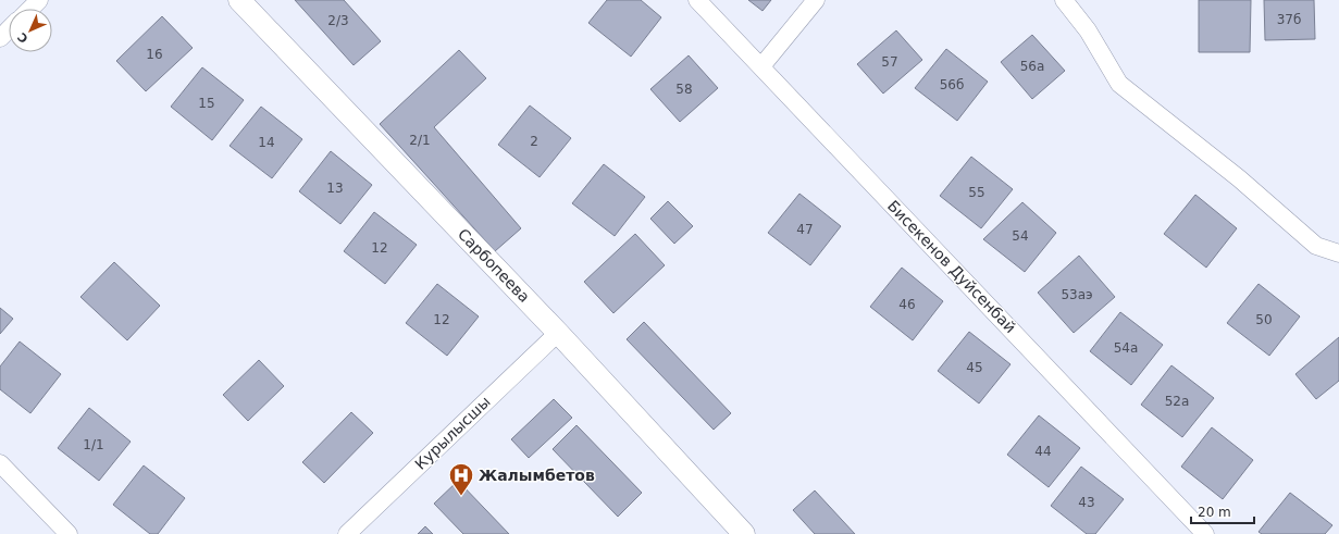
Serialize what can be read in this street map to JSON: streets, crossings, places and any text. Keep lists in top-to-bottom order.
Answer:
{
  "streets": {
    "street": ["Сарбопеева", "Бисекенов Дуйсенбай", "Курылысшы"]
  },
  "crossings": [
    ["Сарбопеева", "Курылысшы"]
  ],
  "places": {
    "hospital": ["Жалымбетов"]
  },
  "house_numbers": [
    "37б",
    "2/3",
    "16",
    "57",
    "56а",
    "56б",
    "58",
    "15",
    "2/1",
    "2",
    "14",
    "13",
    "55",
    "47",
    "54",
    "12",
    "53аэ",
    "46",
    "12",
    "50",
    "54а",
    "45",
    "52а",
    "1/1",
    "44",
    "43"
  ],
  "scale_bar": "20 m",
  "north": "bottom left"
}
